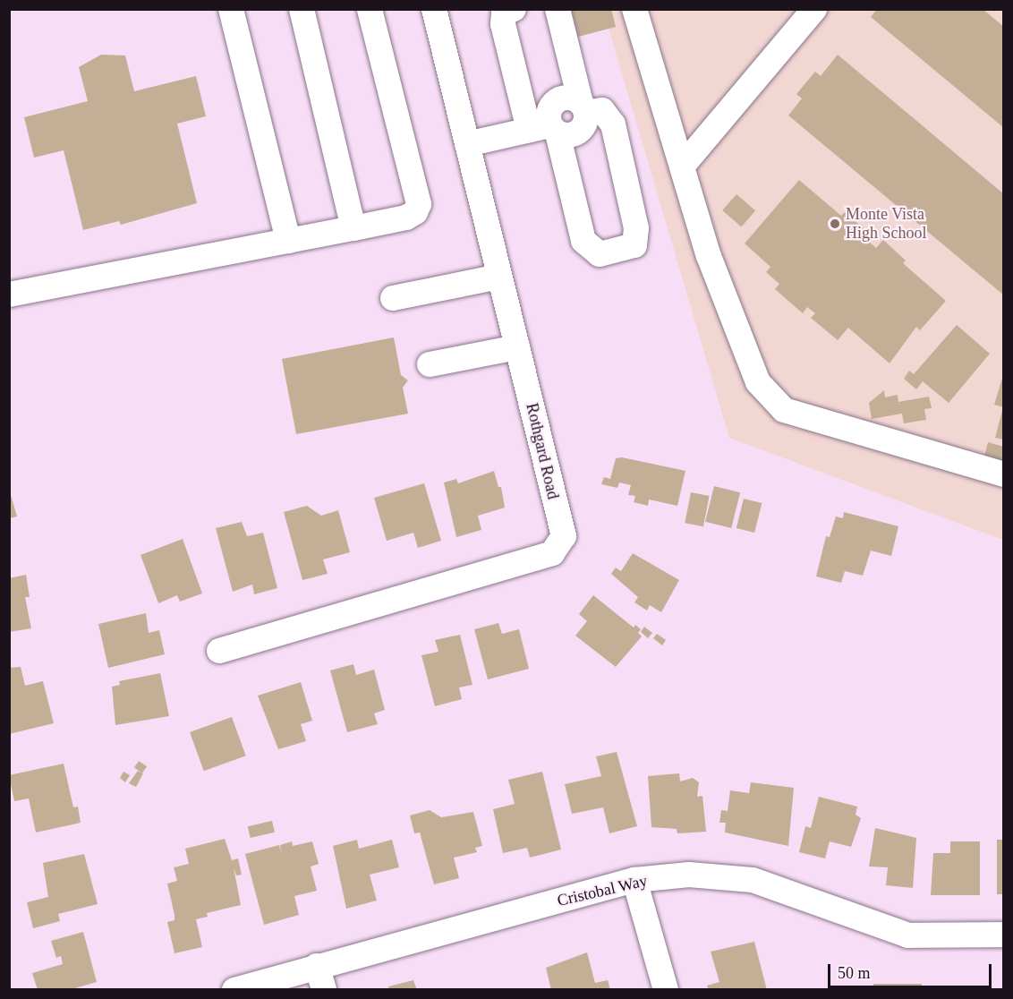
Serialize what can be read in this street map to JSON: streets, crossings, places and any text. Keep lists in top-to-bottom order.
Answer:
{
  "streets": {
    "street": ["Rothgard Road", "Cristobal Way"]
  },
  "places": ["Monte Vista High School"],
  "scale_bar": "50 m"
}
